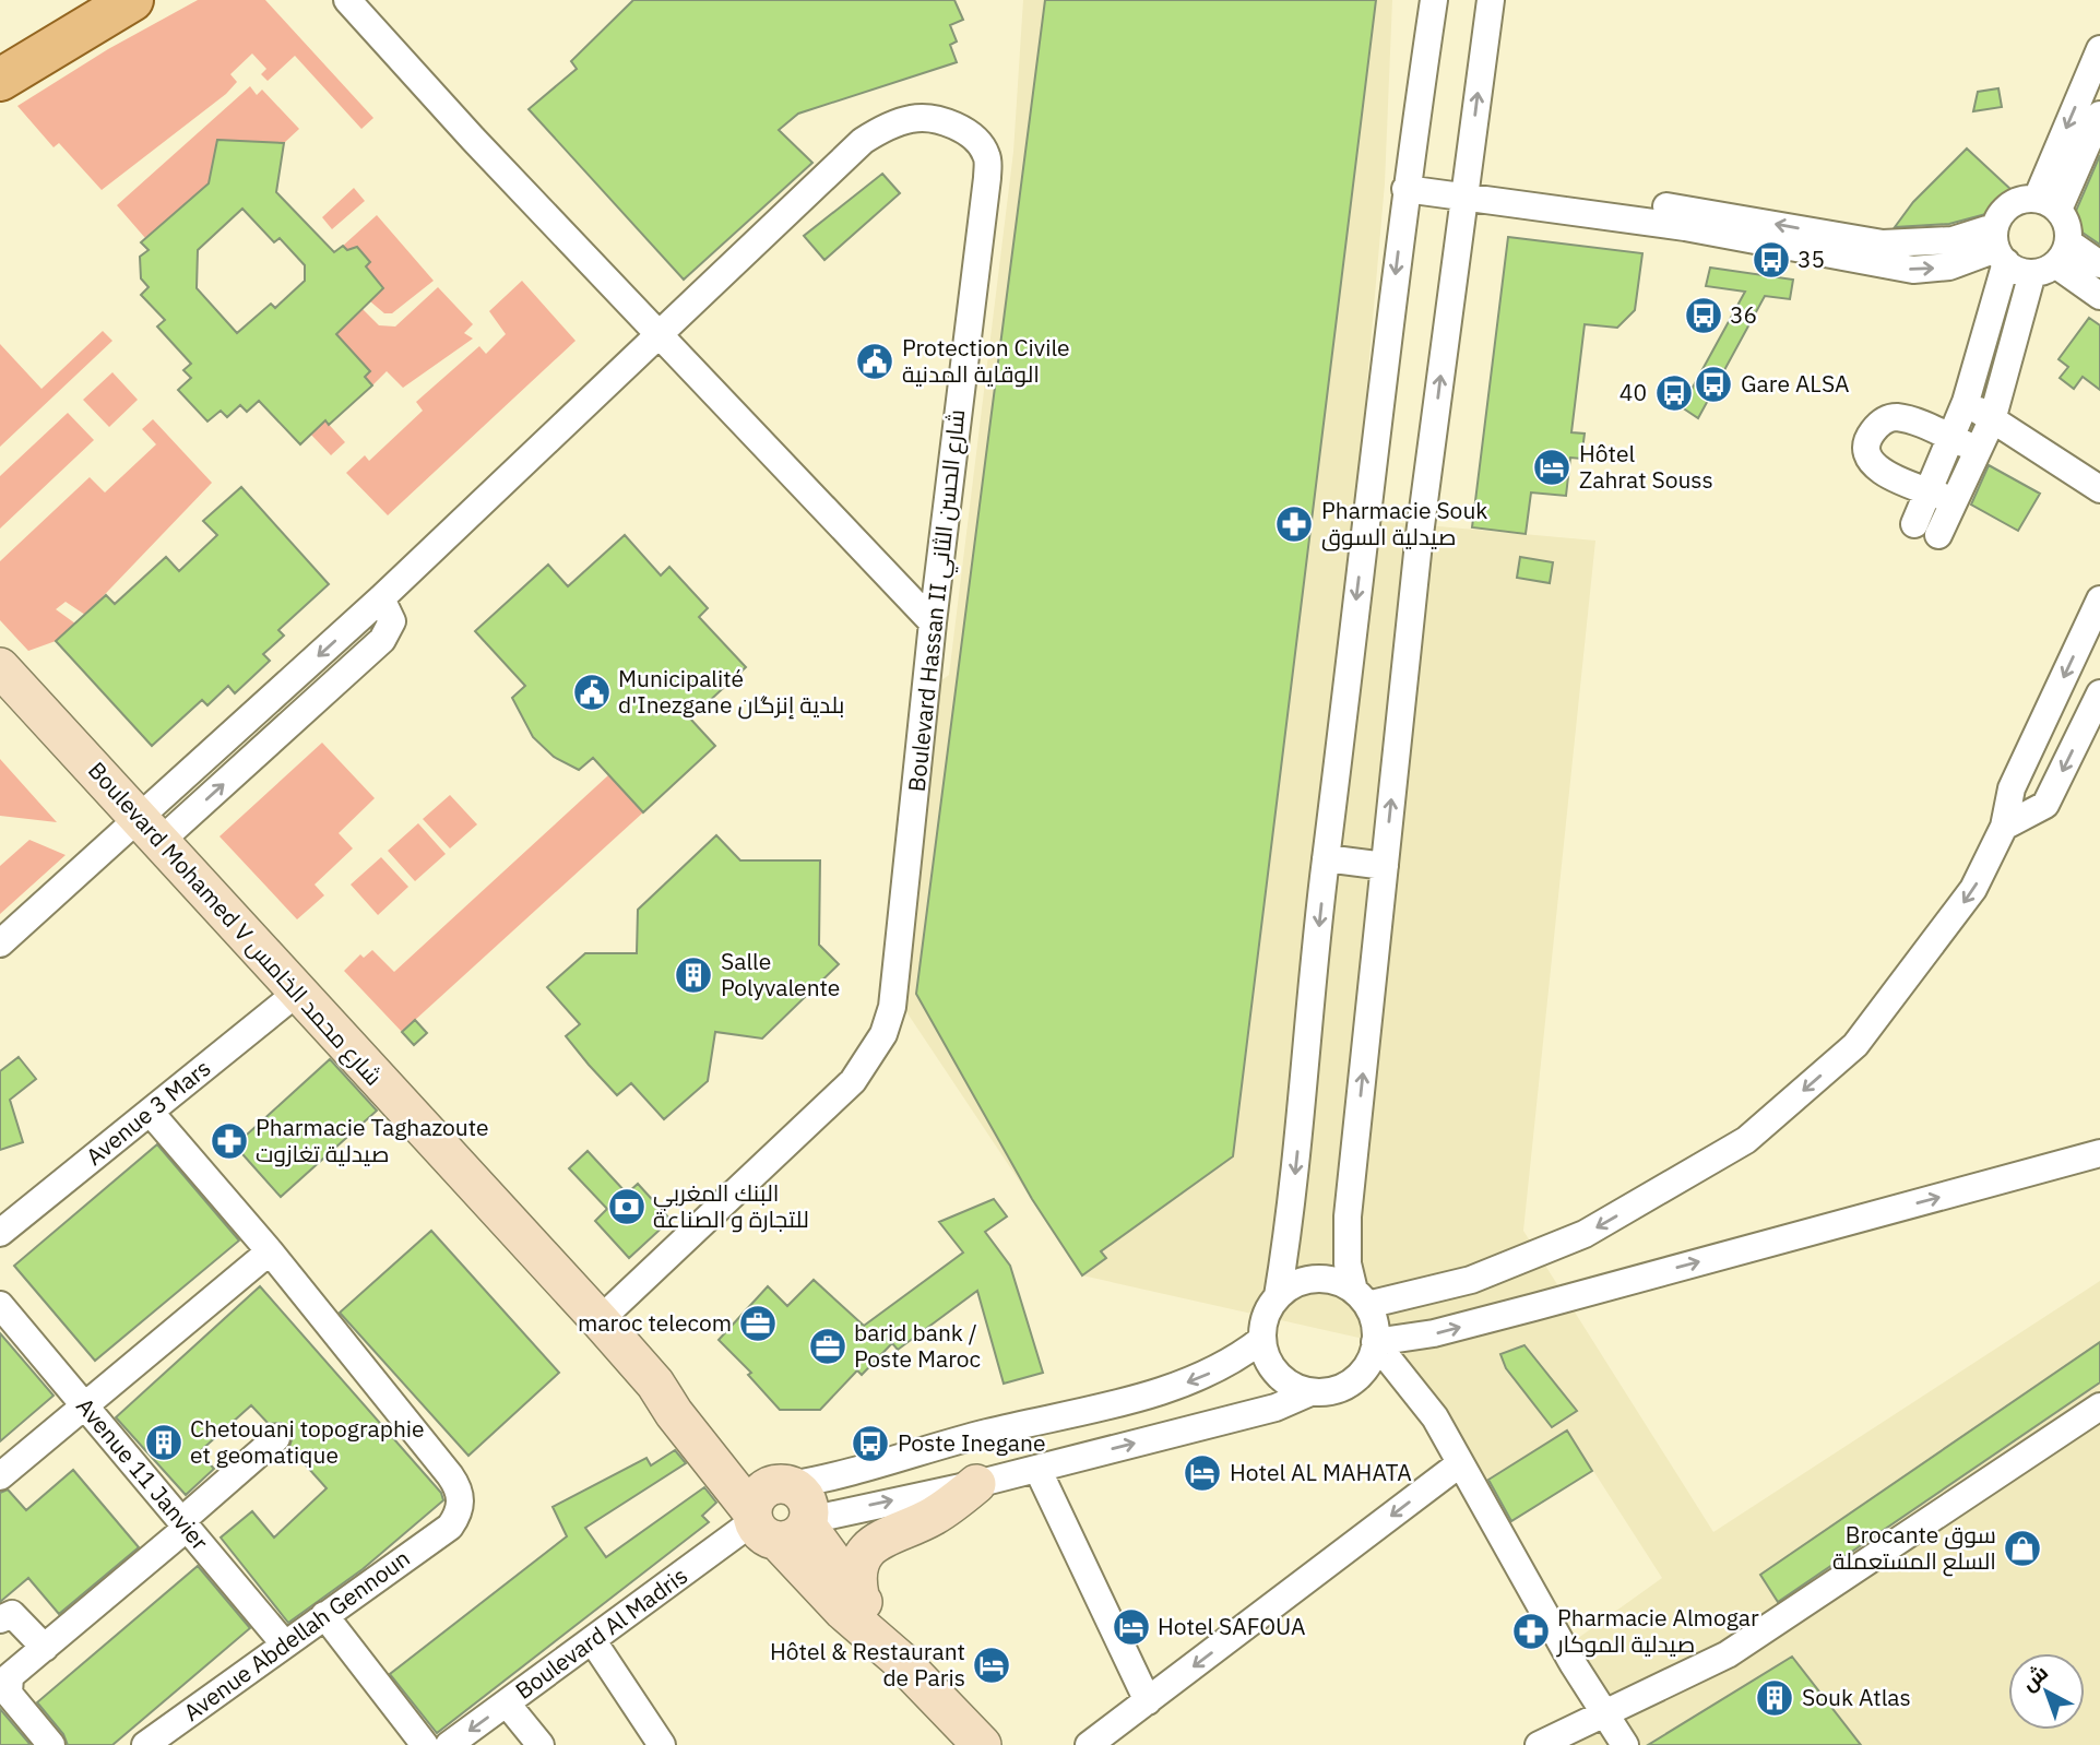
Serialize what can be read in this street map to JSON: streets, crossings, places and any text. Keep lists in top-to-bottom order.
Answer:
{
  "streets": {
    "street": [
      "Boulevard Hassan II شارع الحسن الثاني",
      "Boulevard Mohamed V شارع محمد الخامس",
      "Avenue 3 Mars",
      "Avenue 11 Janvier",
      "Boulevard Al Madris",
      "Avenue Abdellah Gennoun"
    ]
  },
  "crossings": [
    ["Boulevard Hassan II شارع الحسن الثاني", "Boulevard Mohamed V شارع محمد الخامس"],
    ["Boulevard Mohamed V شارع محمد الخامس", "Avenue 3 Mars"],
    ["Boulevard Mohamed V شارع محمد الخامس", "Boulevard Al Madris"],
    ["Avenue 11 Janvier", "Avenue Abdellah Gennoun"]
  ],
  "places": {
    "bus stop": [
      "35",
      "36",
      "Gare ALSA",
      "40",
      "Poste Inegane"
    ],
    "public building": ["Protection Civile الوقاية المدنية", "Municipalité d'Inezgane بلدية إنزگان"],
    "hotel": [
      "Hôtel Zahrat Souss",
      "Hotel AL MAHATA",
      "Hotel SAFOUA",
      "Hôtel & Restaurant de Paris"
    ],
    "pharmacy": ["Pharmacie Souk صيدلية السوق", "Pharmacie Taghazoute صيدلية تغازوت", "Pharmacie Almogar صيدلية الموكار"],
    "building": ["Salle Polyvalente", "Chetouani topographie et geomatique", "Souk Atlas"],
    "bank": ["البنك المغربي للتجارة و الصناعة"],
    "office": ["maroc telecom", "barid bank / Poste Maroc"],
    "shop": ["Brocante سوق السلع المستعملة"]
  },
  "north": "top left"
}
